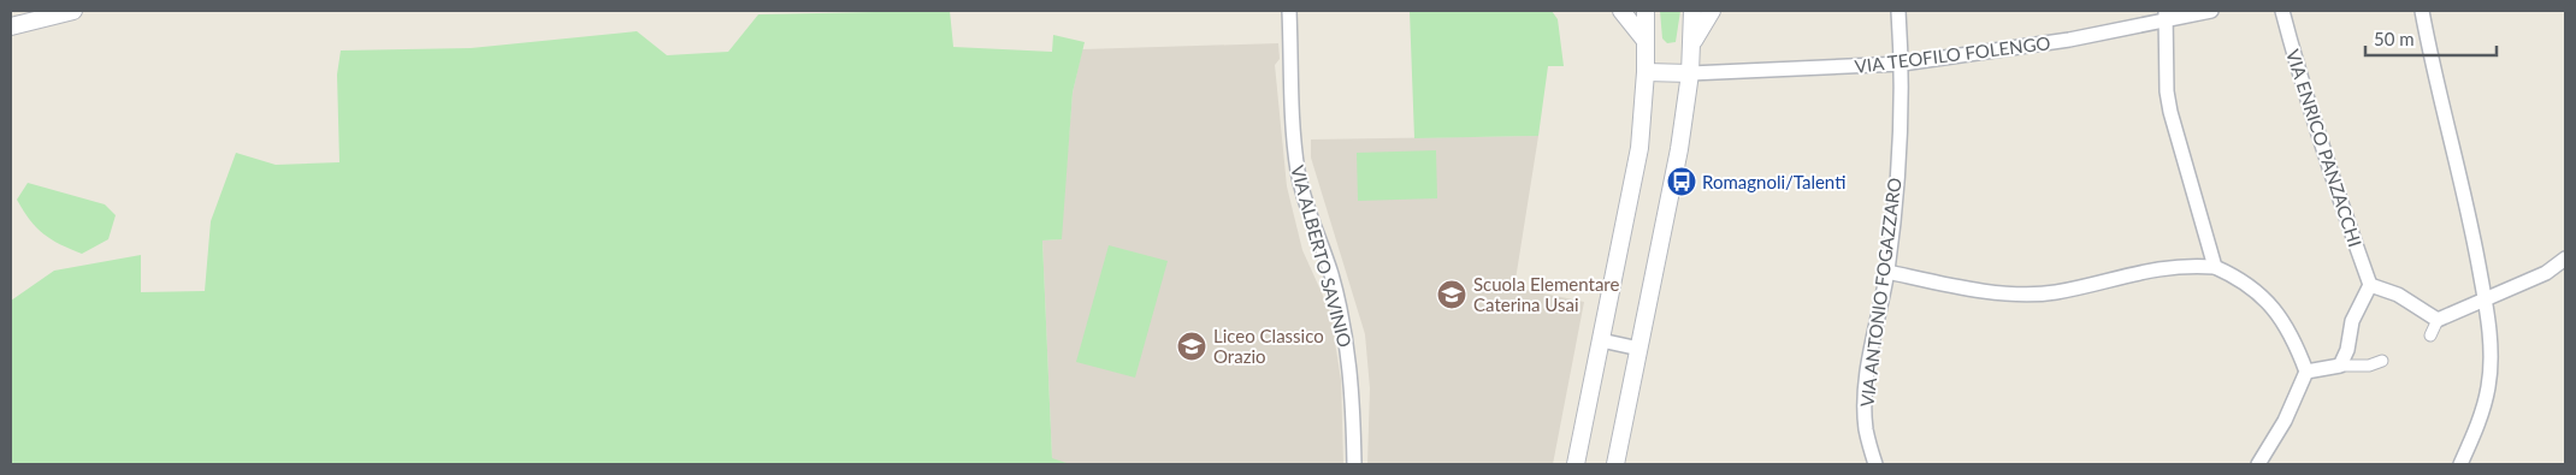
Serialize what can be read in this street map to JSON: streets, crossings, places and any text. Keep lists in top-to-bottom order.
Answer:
{
  "streets": {
    "street": [
      "VIA TEOFILO FOLENGO",
      "VIA ENRICO PANZACCHI",
      "VIA ALBERTO SAVINIO",
      "VIA ANTONIO FOGAZZARO"
    ]
  },
  "crossings": [
    ["VIA TEOFILO FOLENGO", "VIA ANTONIO FOGAZZARO"]
  ],
  "places": {
    "bus stop": ["Romagnoli/Talenti"],
    "school or university": ["Scuola Elementare Caterina Usai", "Liceo Classico Orazio"]
  },
  "scale_bar": "50 m"
}
